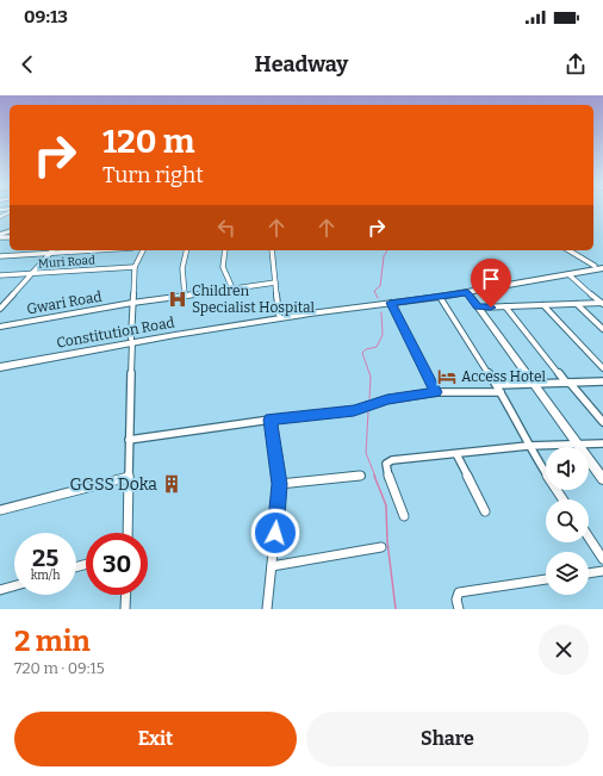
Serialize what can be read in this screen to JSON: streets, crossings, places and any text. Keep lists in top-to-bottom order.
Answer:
{
  "streets": {
    "main road": ["Constitution Road"],
    "street": ["Muri Road", "Gwari Road"]
  },
  "places": {
    "hospital": ["Children Specialist Hospital"],
    "hotel": ["Access Hotel"],
    "building": ["GGSS Doka"]
  },
  "page": {
    "status": "09:13",
    "header": "Headway",
    "turn": ["120 m", "Turn right"],
    "speed": "25 km/h",
    "limit": "30",
    "heading": ["2 min", "720 m · 09:15"],
    "buttons": ["Exit", "Share"]
  }
}
